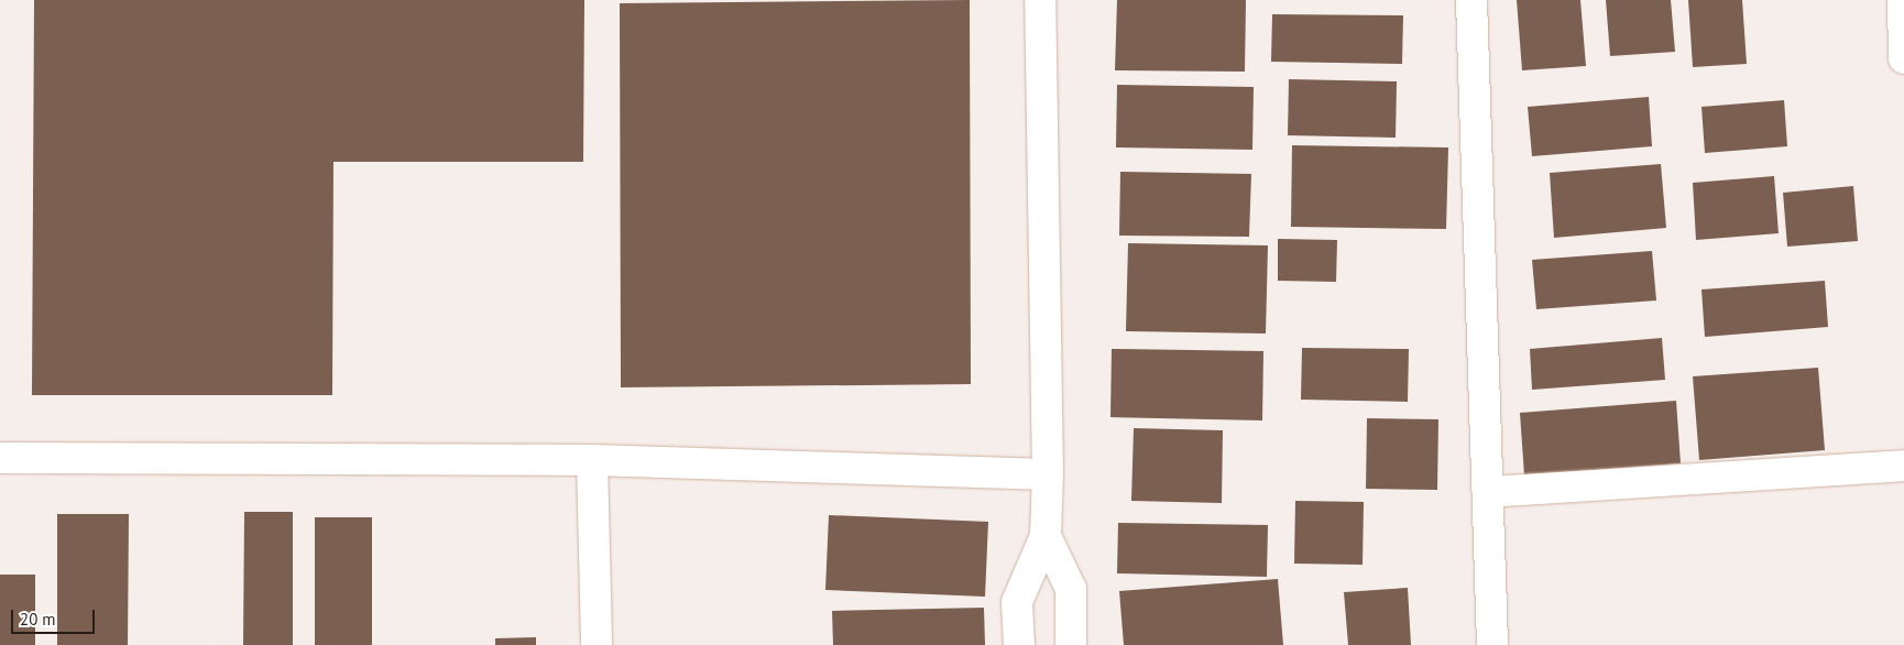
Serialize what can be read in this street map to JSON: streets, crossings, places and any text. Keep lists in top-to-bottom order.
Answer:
{
  "scale_bar": "20 m"
}
